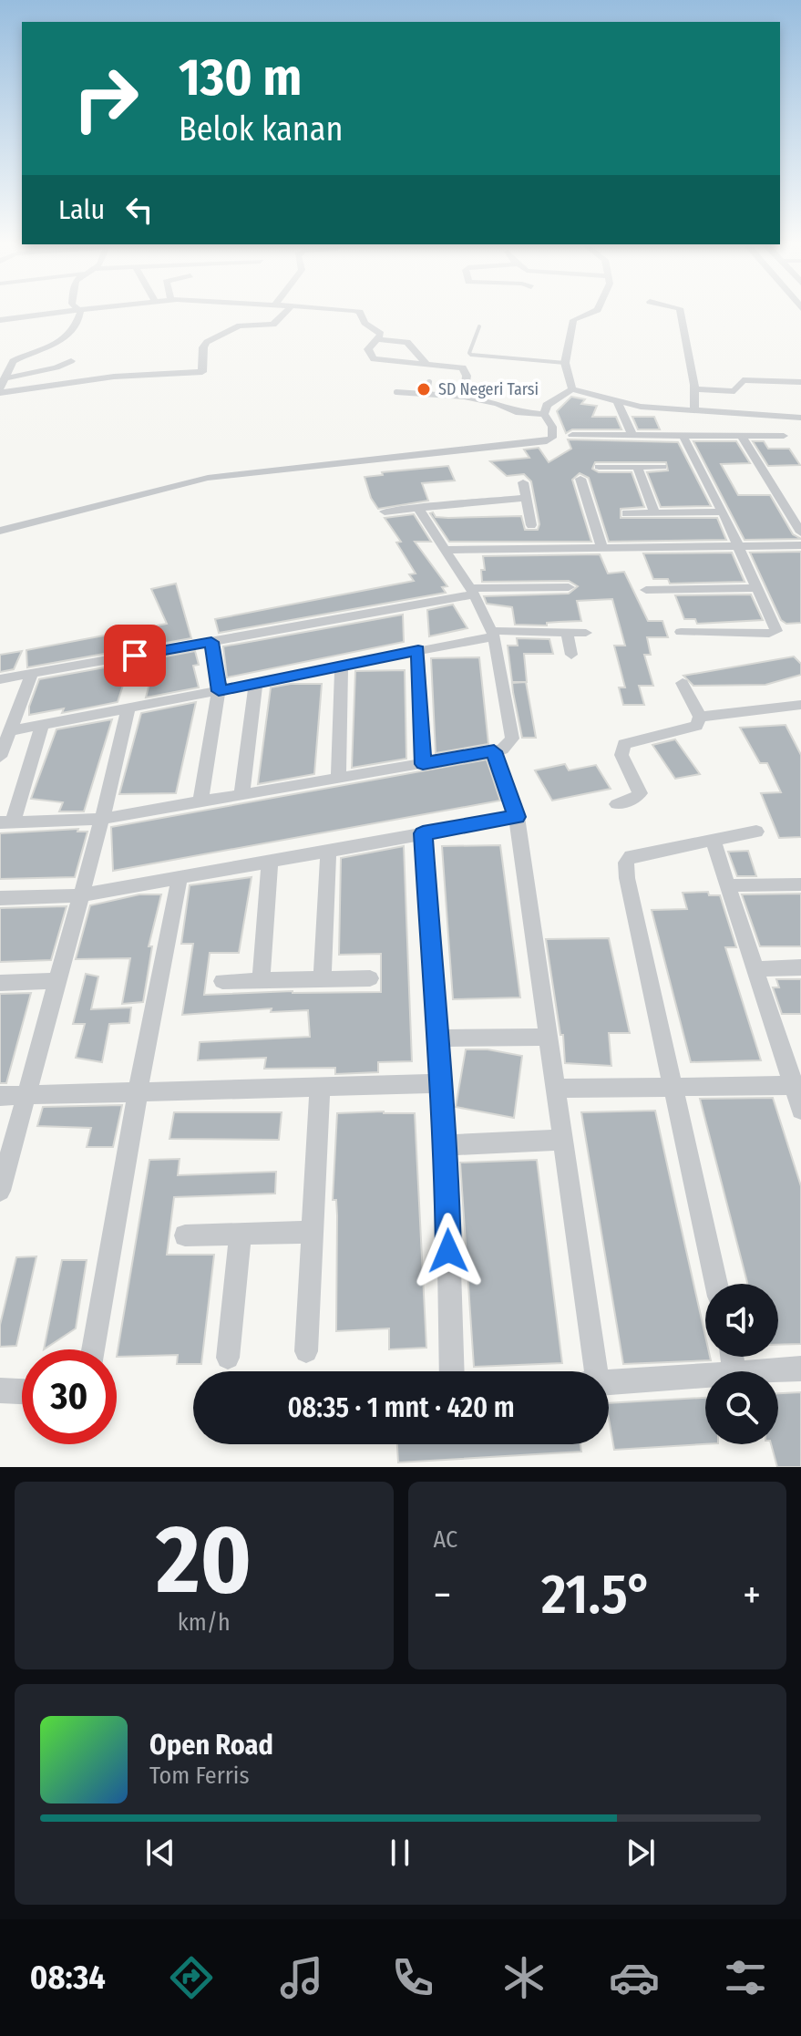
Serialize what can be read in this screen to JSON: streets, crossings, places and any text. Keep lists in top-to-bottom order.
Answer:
{
  "places": ["SD Negeri Tarsi"],
  "page": {
    "turn": ["130 m", "Belok kanan"],
    "then": "Lalu",
    "limit": "30",
    "trip": "08:35 · 1 mnt · 420 m",
    "tile": [
      ["20", "km/h"],
      "AC"
    ],
    "heat": ["−", "21.5°", "+"],
    "song": ["Open Road", "Tom Ferris"],
    "tabs": "08:34"
  }
}
